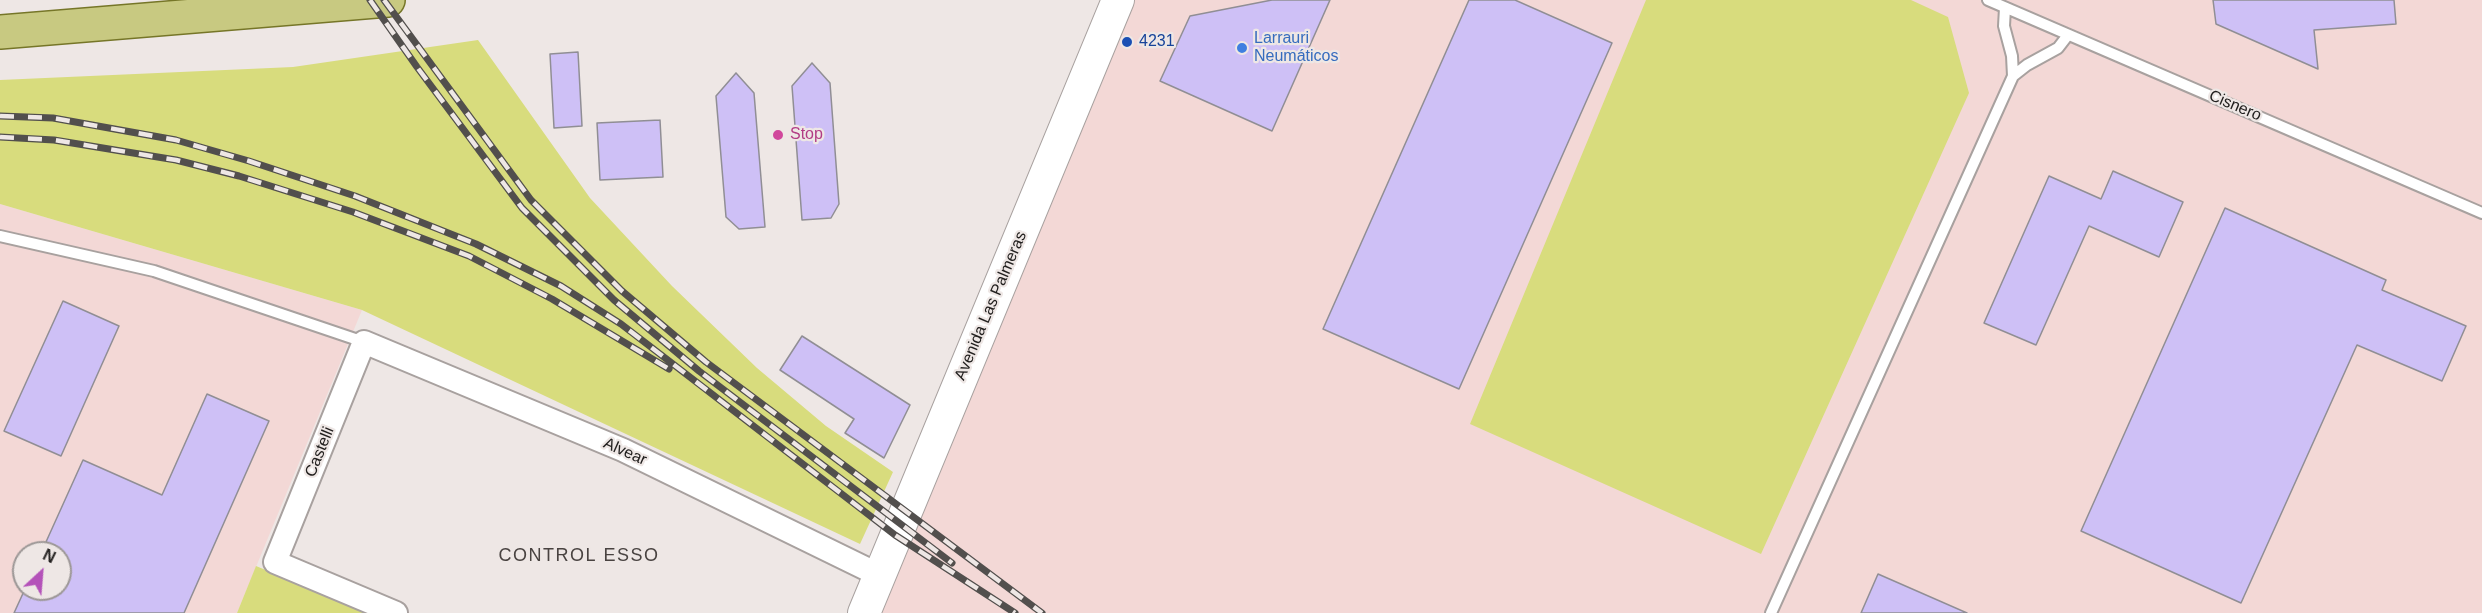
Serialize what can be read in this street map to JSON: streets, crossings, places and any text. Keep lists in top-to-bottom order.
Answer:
{
  "streets": {
    "main road": ["Avenida Las Palmeras"],
    "street": ["Castelli", "Alvear"],
    "lane": ["Cisnero"]
  },
  "crossings": [
    ["Avenida Las Palmeras", "Alvear"],
    ["Castelli", "Alvear"]
  ],
  "districts": ["CONTROL ESSO"],
  "places": ["4231", "Larrauri Neumáticos", "Stop"],
  "north": "top right"
}
